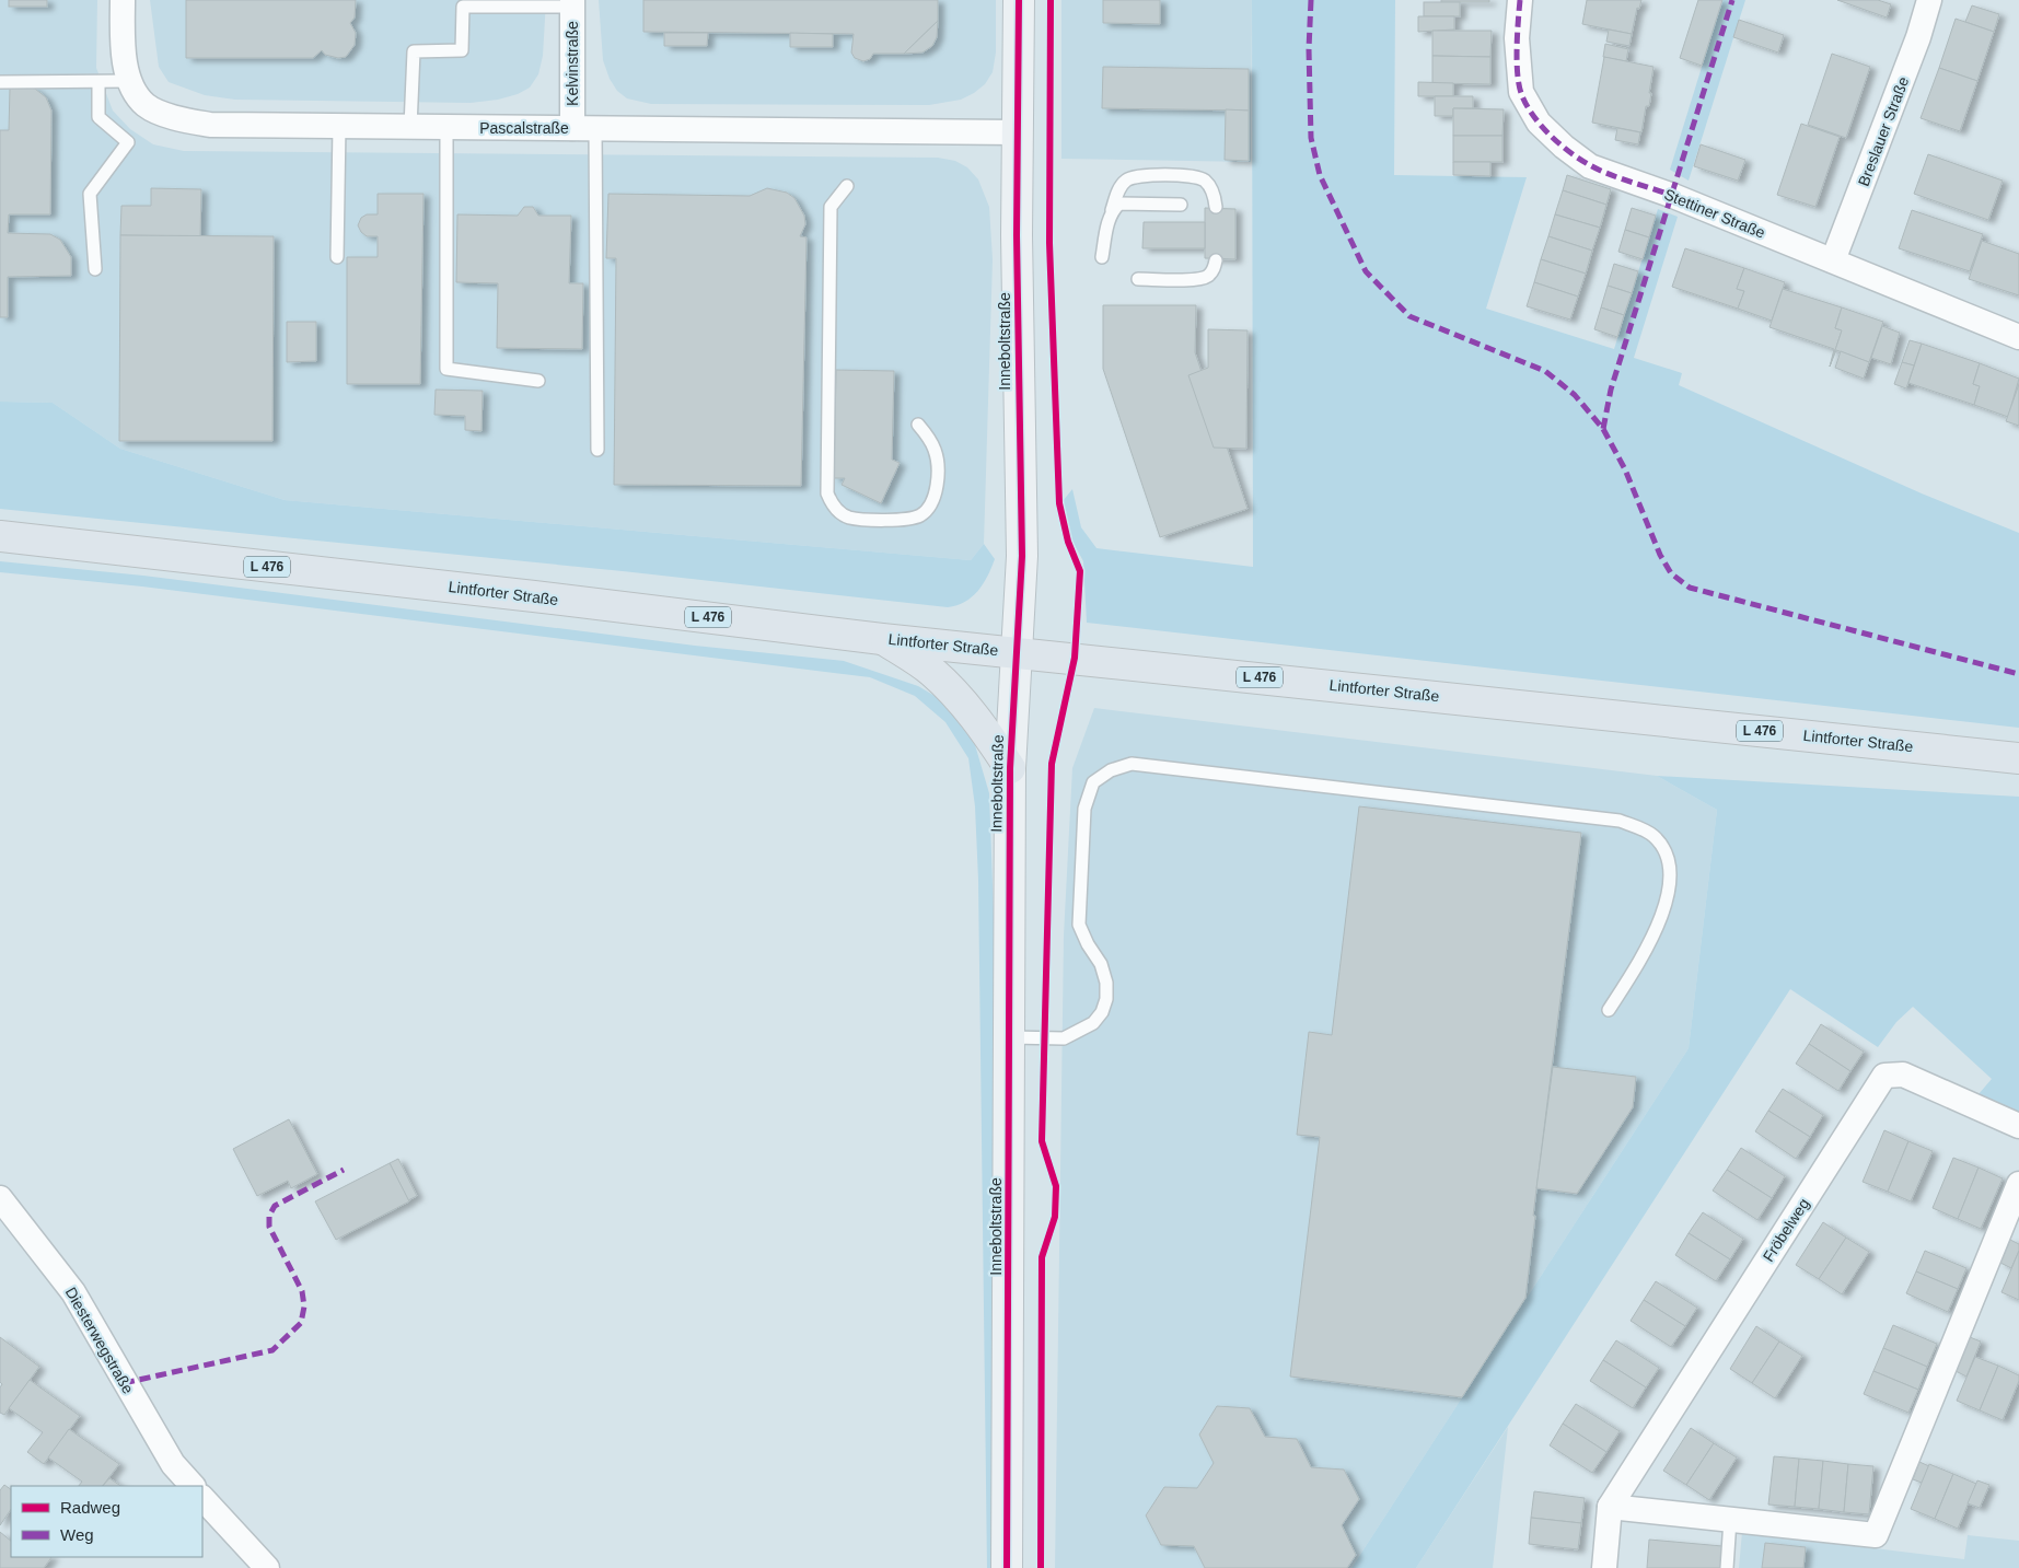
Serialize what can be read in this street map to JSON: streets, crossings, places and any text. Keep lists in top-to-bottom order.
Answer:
{
  "streets": {
    "main road": ["L 476", "Lintforter Straße"],
    "street": [
      "Kelvinstraße",
      "Pascalstraße",
      "Breslauer Straße",
      "Stettiner Straße",
      "Inneboltstraße",
      "Fröbelweg",
      "Diesterwegstraße"
    ]
  },
  "crossings": [
    ["Kelvinstraße", "Pascalstraße"],
    ["Pascalstraße", "Inneboltstraße"],
    ["Breslauer Straße", "Stettiner Straße"],
    ["Inneboltstraße", "Lintforter Straße"]
  ],
  "legend": ["Radweg", "Weg"]
}
